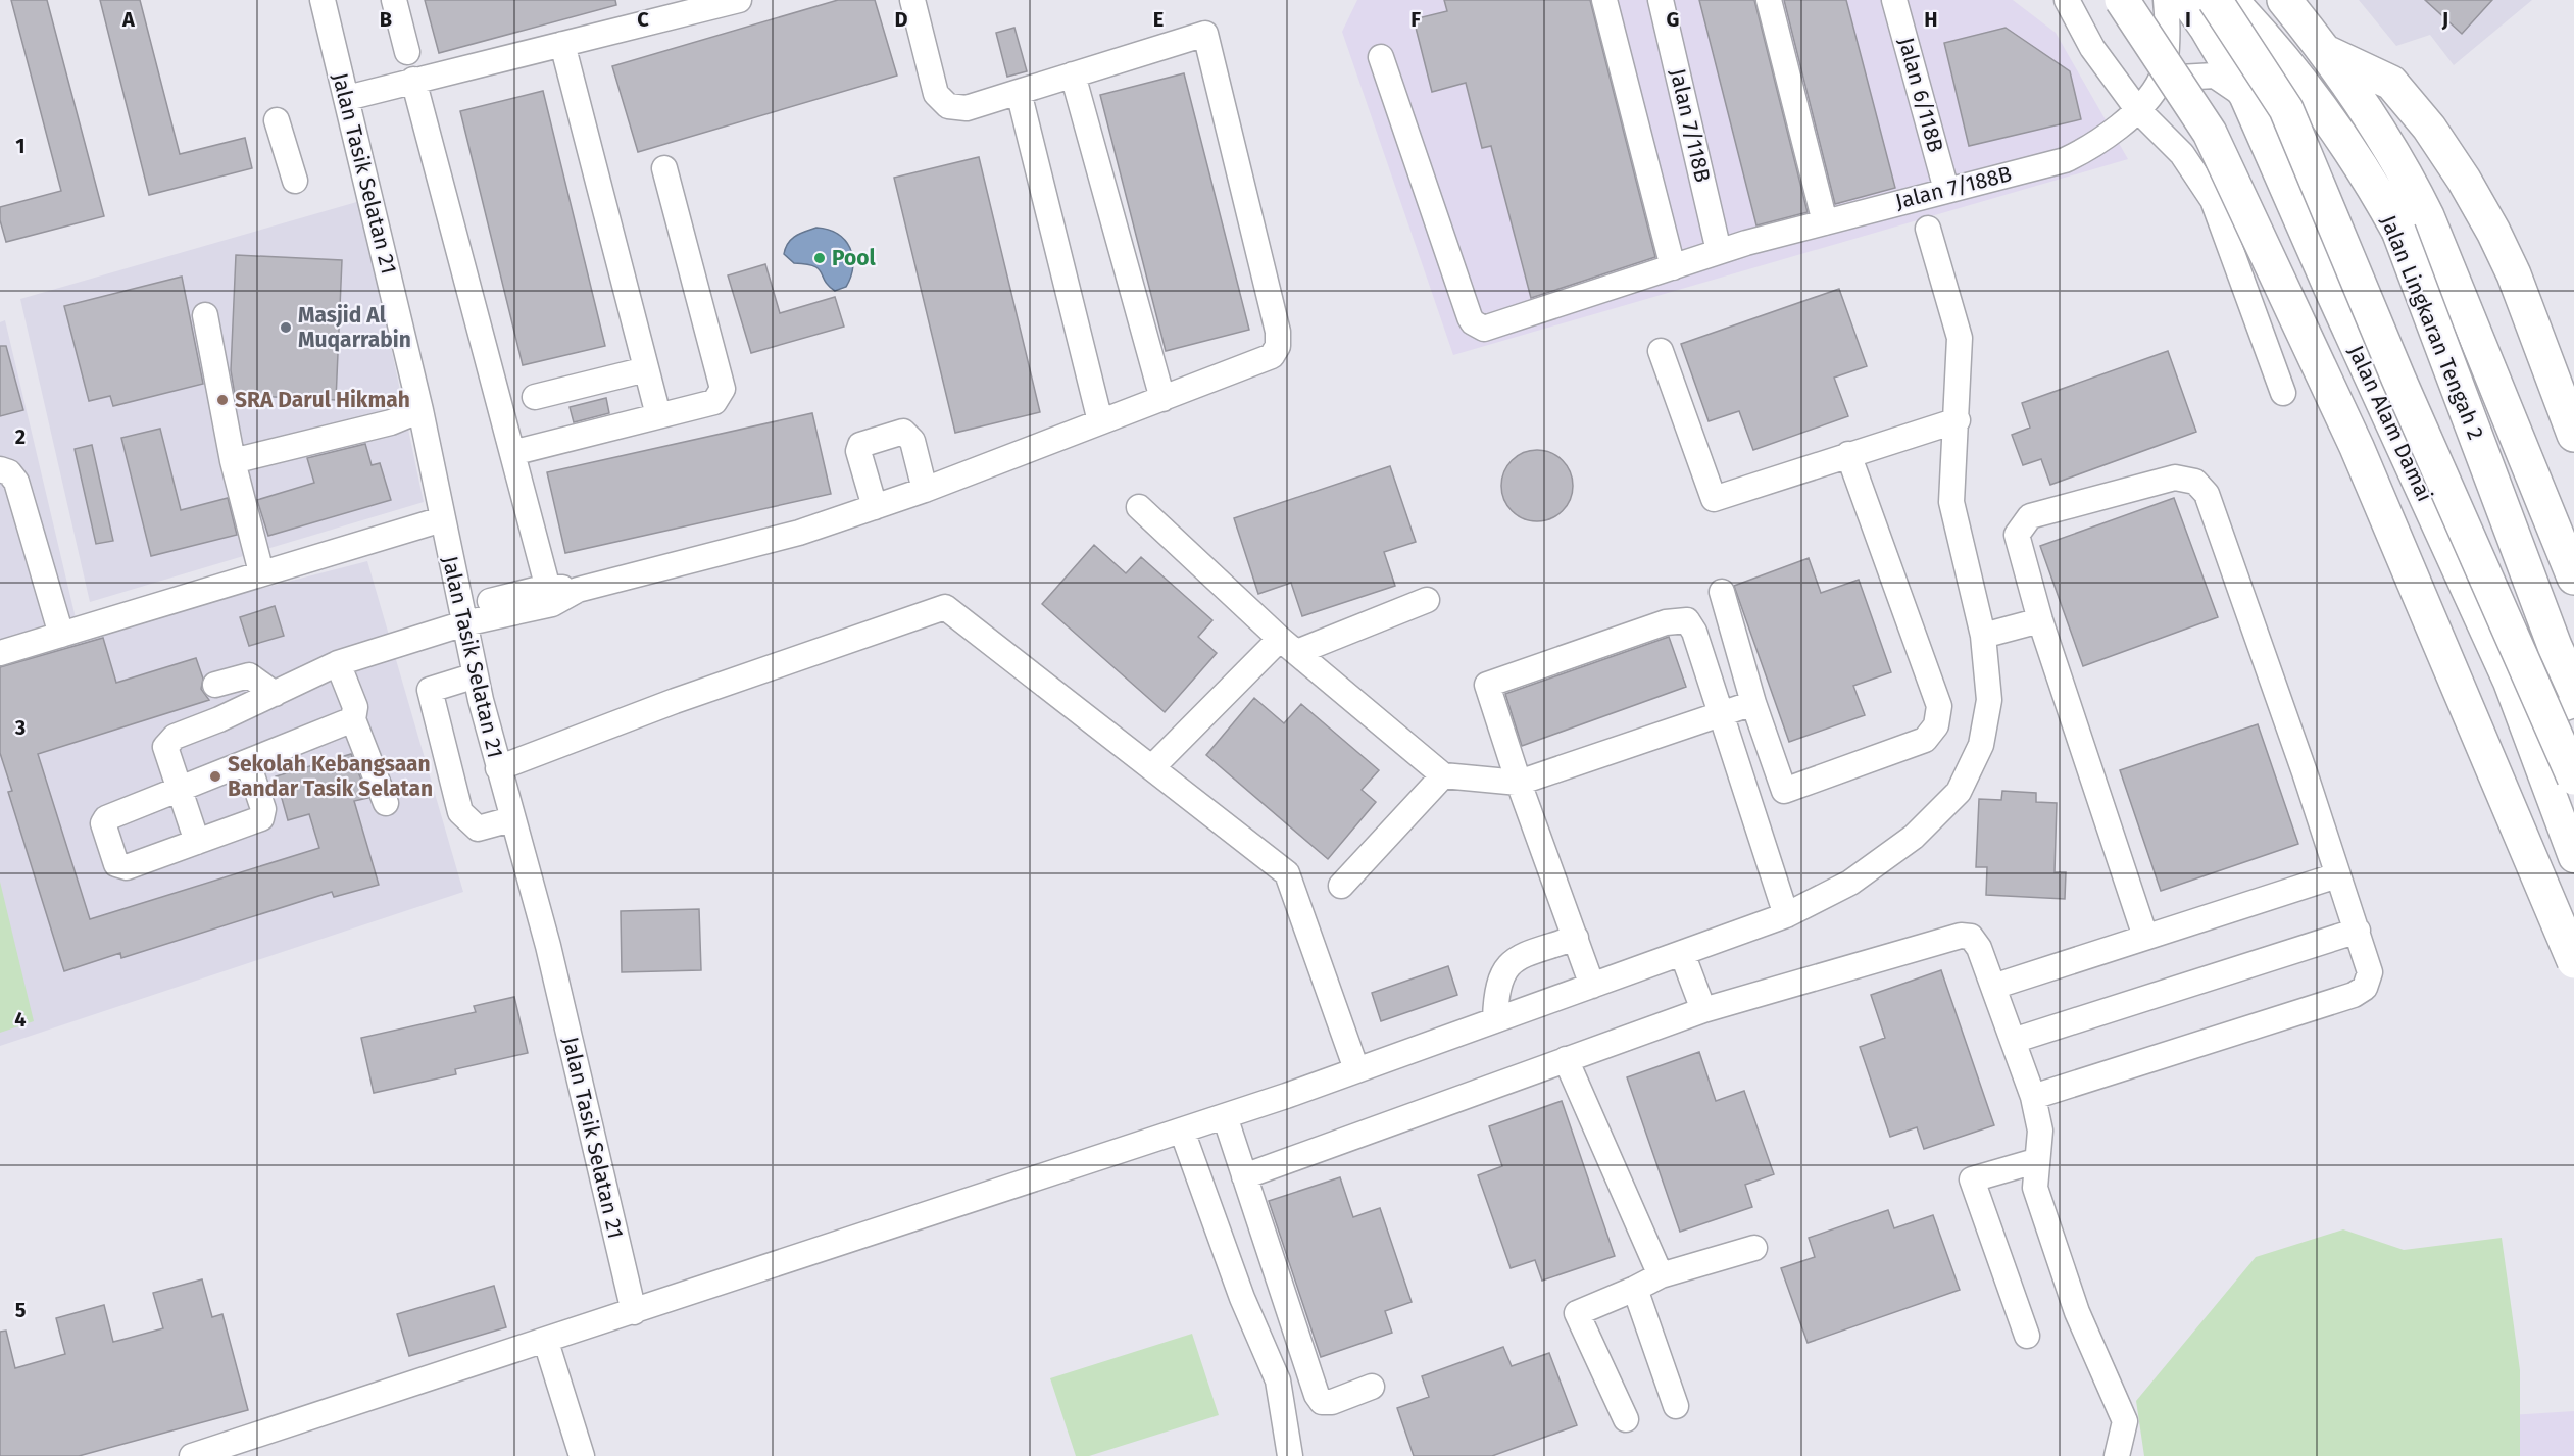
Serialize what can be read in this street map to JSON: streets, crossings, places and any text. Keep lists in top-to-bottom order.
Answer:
{
  "streets": {
    "highway": ["Jalan Lingkaran Tengah 2"],
    "main road": ["Jalan Alam Damai"],
    "street": [
      "Jalan 6/118B",
      "Jalan 7/118B",
      "Jalan Tasik Selatan 21",
      "Jalan 7/188B"
    ]
  },
  "crossings": [
    ["Jalan 6/118B", "Jalan 7/188B"],
    ["Jalan 7/118B", "Jalan 7/188B"]
  ],
  "places": [
    "Pool",
    "Masjid Al Muqarrabin",
    "SRA Darul Hikmah",
    "Sekolah Kebangsaan Bandar Tasik Selatan"
  ],
  "grid": {
    "columns": [
      "A",
      "B",
      "C",
      "D",
      "E",
      "F",
      "G",
      "H",
      "I",
      "J"
    ],
    "rows": [
      "1",
      "2",
      "3",
      "4",
      "5"
    ]
  }
}
